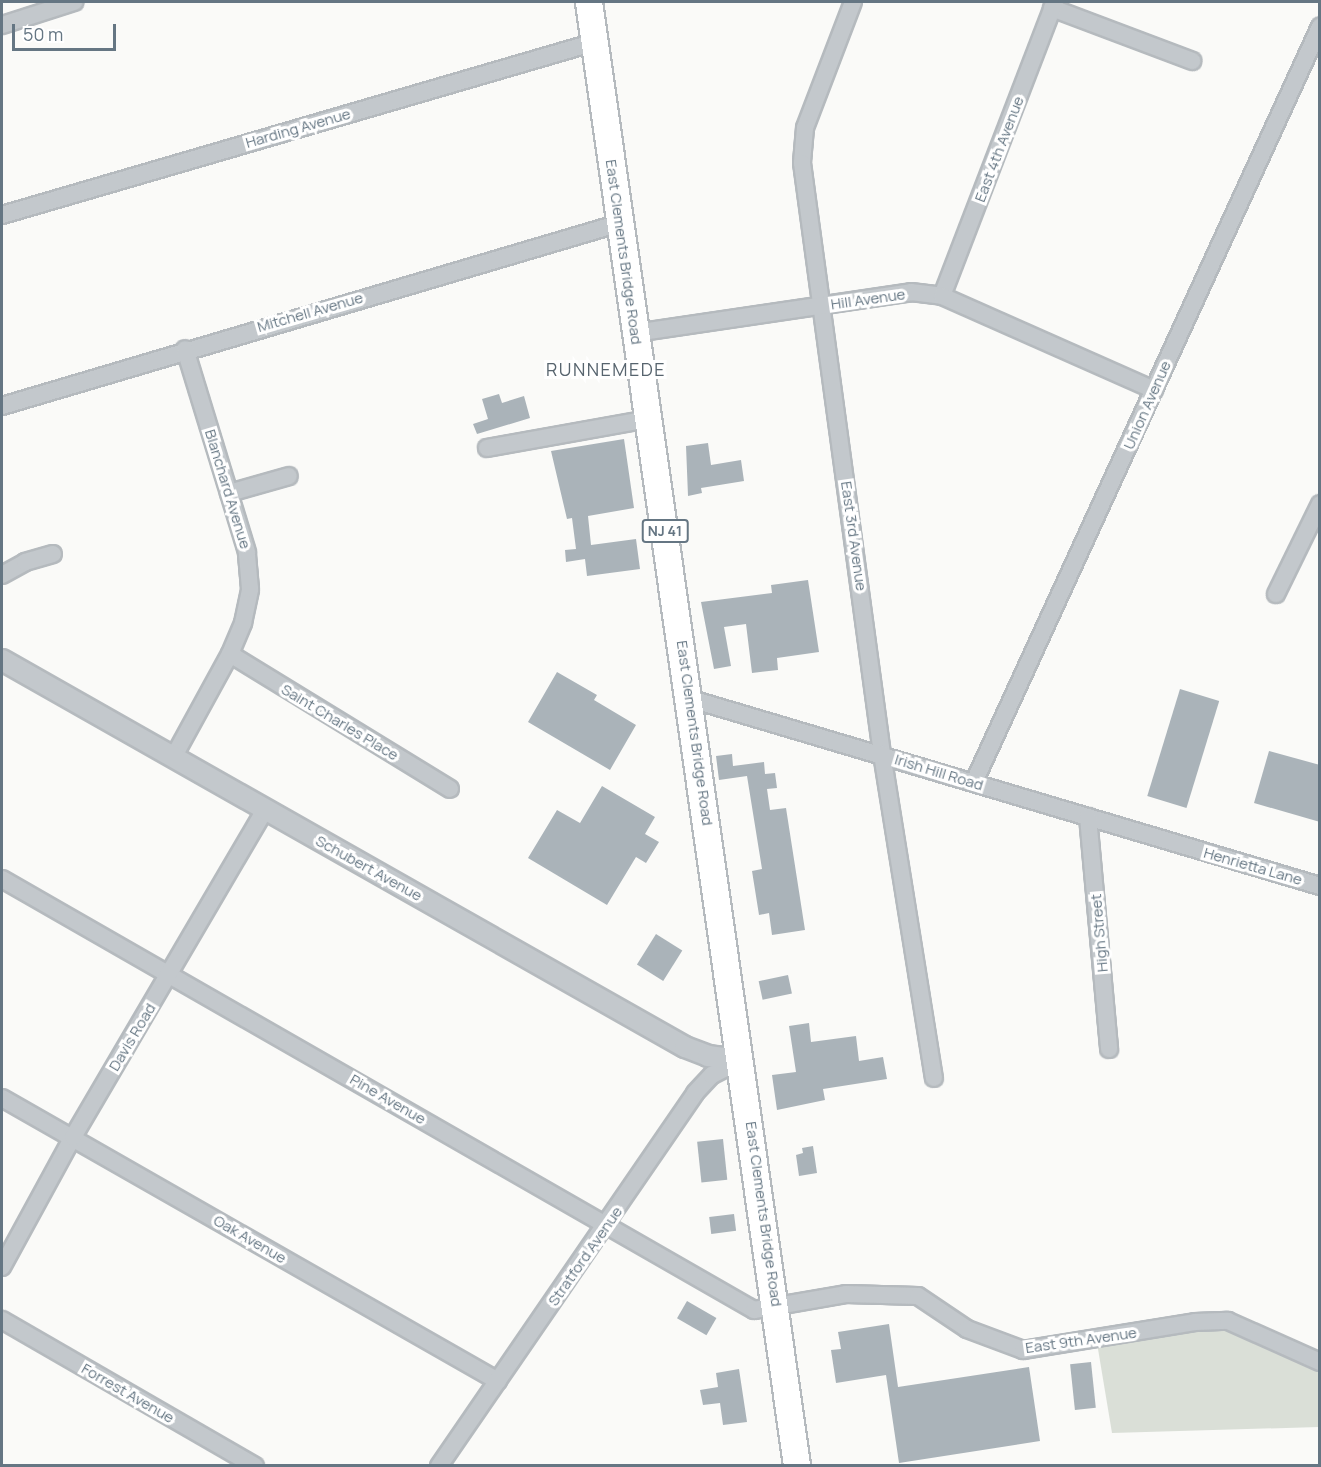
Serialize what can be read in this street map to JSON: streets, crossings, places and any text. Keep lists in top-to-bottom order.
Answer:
{
  "streets": {
    "main road": ["East Clements Bridge Road", "NJ 41"],
    "street": [
      "Harding Avenue",
      "East 4th Avenue",
      "Hill Avenue",
      "Mitchell Avenue",
      "Union Avenue",
      "Blanchard Avenue",
      "East 3rd Avenue",
      "Saint Charles Place",
      "Irish Hill Road",
      "Henrietta Lane",
      "Schubert Avenue",
      "High Street",
      "Davis Road",
      "Pine Avenue",
      "Oak Avenue",
      "Stratford Avenue",
      "East 9th Avenue",
      "Forrest Avenue"
    ]
  },
  "crossings": [
    ["Harding Avenue", "East Clements Bridge Road"],
    ["East 4th Avenue", "Hill Avenue"],
    ["East Clements Bridge Road", "Hill Avenue"],
    ["East Clements Bridge Road", "Mitchell Avenue"],
    ["East Clements Bridge Road", "Irish Hill Road"],
    ["East Clements Bridge Road", "Schubert Avenue"],
    ["East Clements Bridge Road", "Pine Avenue"],
    ["East Clements Bridge Road", "Stratford Avenue"],
    ["East Clements Bridge Road", "East 9th Avenue"],
    ["Hill Avenue", "Union Avenue"],
    ["Hill Avenue", "East 3rd Avenue"],
    ["Mitchell Avenue", "Blanchard Avenue"],
    ["Union Avenue", "Irish Hill Road"],
    ["Blanchard Avenue", "Saint Charles Place"],
    ["Blanchard Avenue", "Schubert Avenue"],
    ["East 3rd Avenue", "Irish Hill Road"],
    ["Irish Hill Road", "Henrietta Lane"],
    ["Irish Hill Road", "High Street"],
    ["Schubert Avenue", "Davis Road"],
    ["Schubert Avenue", "Stratford Avenue"],
    ["Davis Road", "Pine Avenue"],
    ["Davis Road", "Oak Avenue"],
    ["Pine Avenue", "Stratford Avenue"],
    ["Pine Avenue", "East 9th Avenue"],
    ["Oak Avenue", "Stratford Avenue"]
  ],
  "districts": ["RUNNEMEDE"],
  "scale_bar": "50 m"
}
